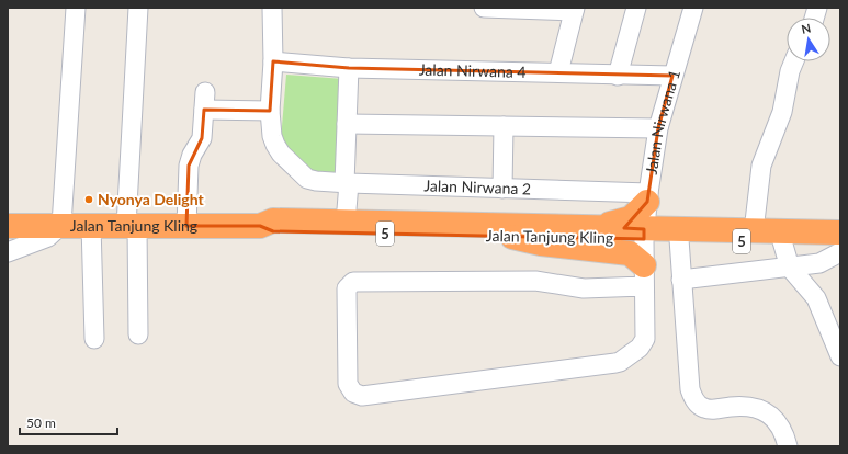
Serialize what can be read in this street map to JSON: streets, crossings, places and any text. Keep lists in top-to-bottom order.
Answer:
{
  "streets": {
    "highway": ["Jalan Tanjung Kling", "5"],
    "street": ["Jalan Nirwana 4", "Jalan Nirwana 1", "Jalan Nirwana 2"]
  },
  "crossings": [
    ["Jalan Nirwana 4", "Jalan Nirwana 1"],
    ["Jalan Nirwana 1", "Jalan Nirwana 2"],
    ["Jalan Nirwana 1", "Jalan Tanjung Kling"]
  ],
  "places": ["Nyonya Delight"],
  "scale_bar": "50 m",
  "north": "top"
}
